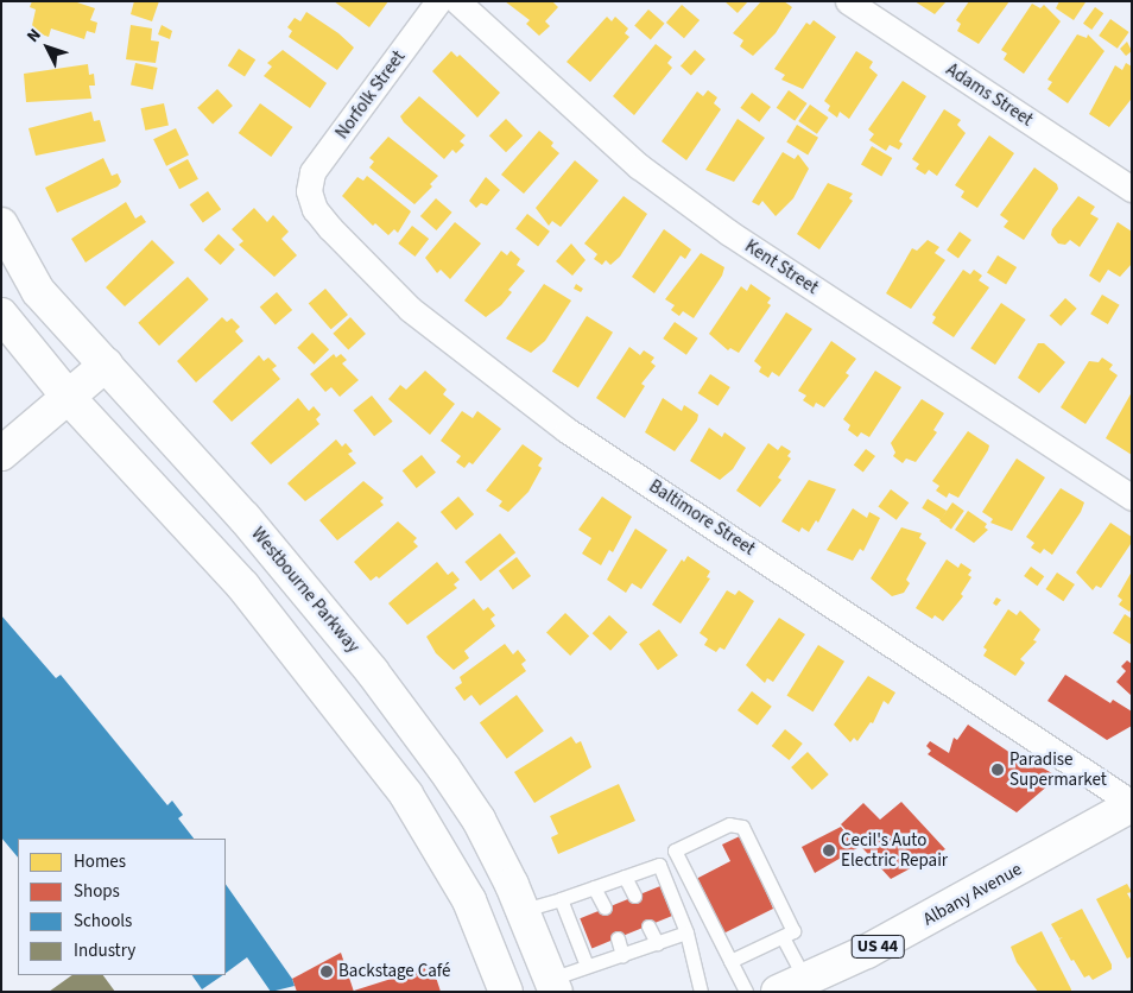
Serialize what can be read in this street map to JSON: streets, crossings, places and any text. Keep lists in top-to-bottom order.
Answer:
{
  "streets": {
    "main road": ["Westbourne Parkway", "Albany Avenue", "US 44"],
    "street": [
      "Norfolk Street",
      "Adams Street",
      "Kent Street",
      "Baltimore Street"
    ]
  },
  "crossings": [
    ["Norfolk Street", "Baltimore Street"],
    ["Baltimore Street", "Albany Avenue"]
  ],
  "places": ["Paradise Supermarket", "Cecil's Auto Electric Repair", "Backstage Café"],
  "legend": [
    "Homes",
    "Shops",
    "Schools",
    "Industry"
  ],
  "north": "top left"
}
